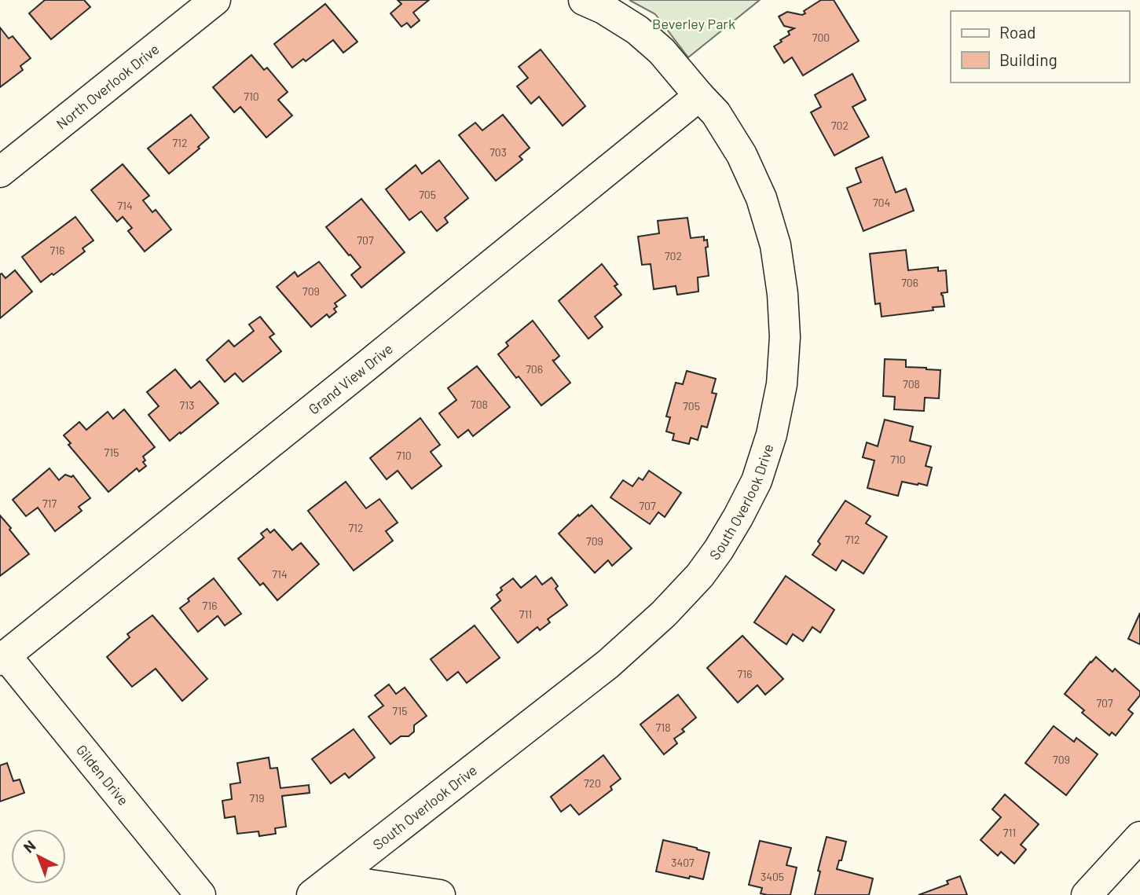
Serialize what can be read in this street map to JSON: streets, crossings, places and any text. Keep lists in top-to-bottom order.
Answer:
{
  "streets": {
    "street": [
      "North Overlook Drive",
      "Grand View Drive",
      "South Overlook Drive",
      "Gilden Drive"
    ]
  },
  "crossings": [
    ["Grand View Drive", "South Overlook Drive"],
    ["Grand View Drive", "Gilden Drive"]
  ],
  "parks": ["Beverley Park"],
  "house_numbers": [
    "700",
    "710",
    "702",
    "712",
    "703",
    "705",
    "704",
    "714",
    "707",
    "716",
    "702",
    "706",
    "709",
    "706",
    "708",
    "708",
    "713",
    "705",
    "715",
    "710",
    "710",
    "717",
    "707",
    "712",
    "712",
    "709",
    "714",
    "716",
    "711",
    "716",
    "707",
    "715",
    "718",
    "709",
    "720",
    "719",
    "711",
    "3407",
    "3405"
  ],
  "legend": ["Road", "Building"],
  "north": "top left"
}
